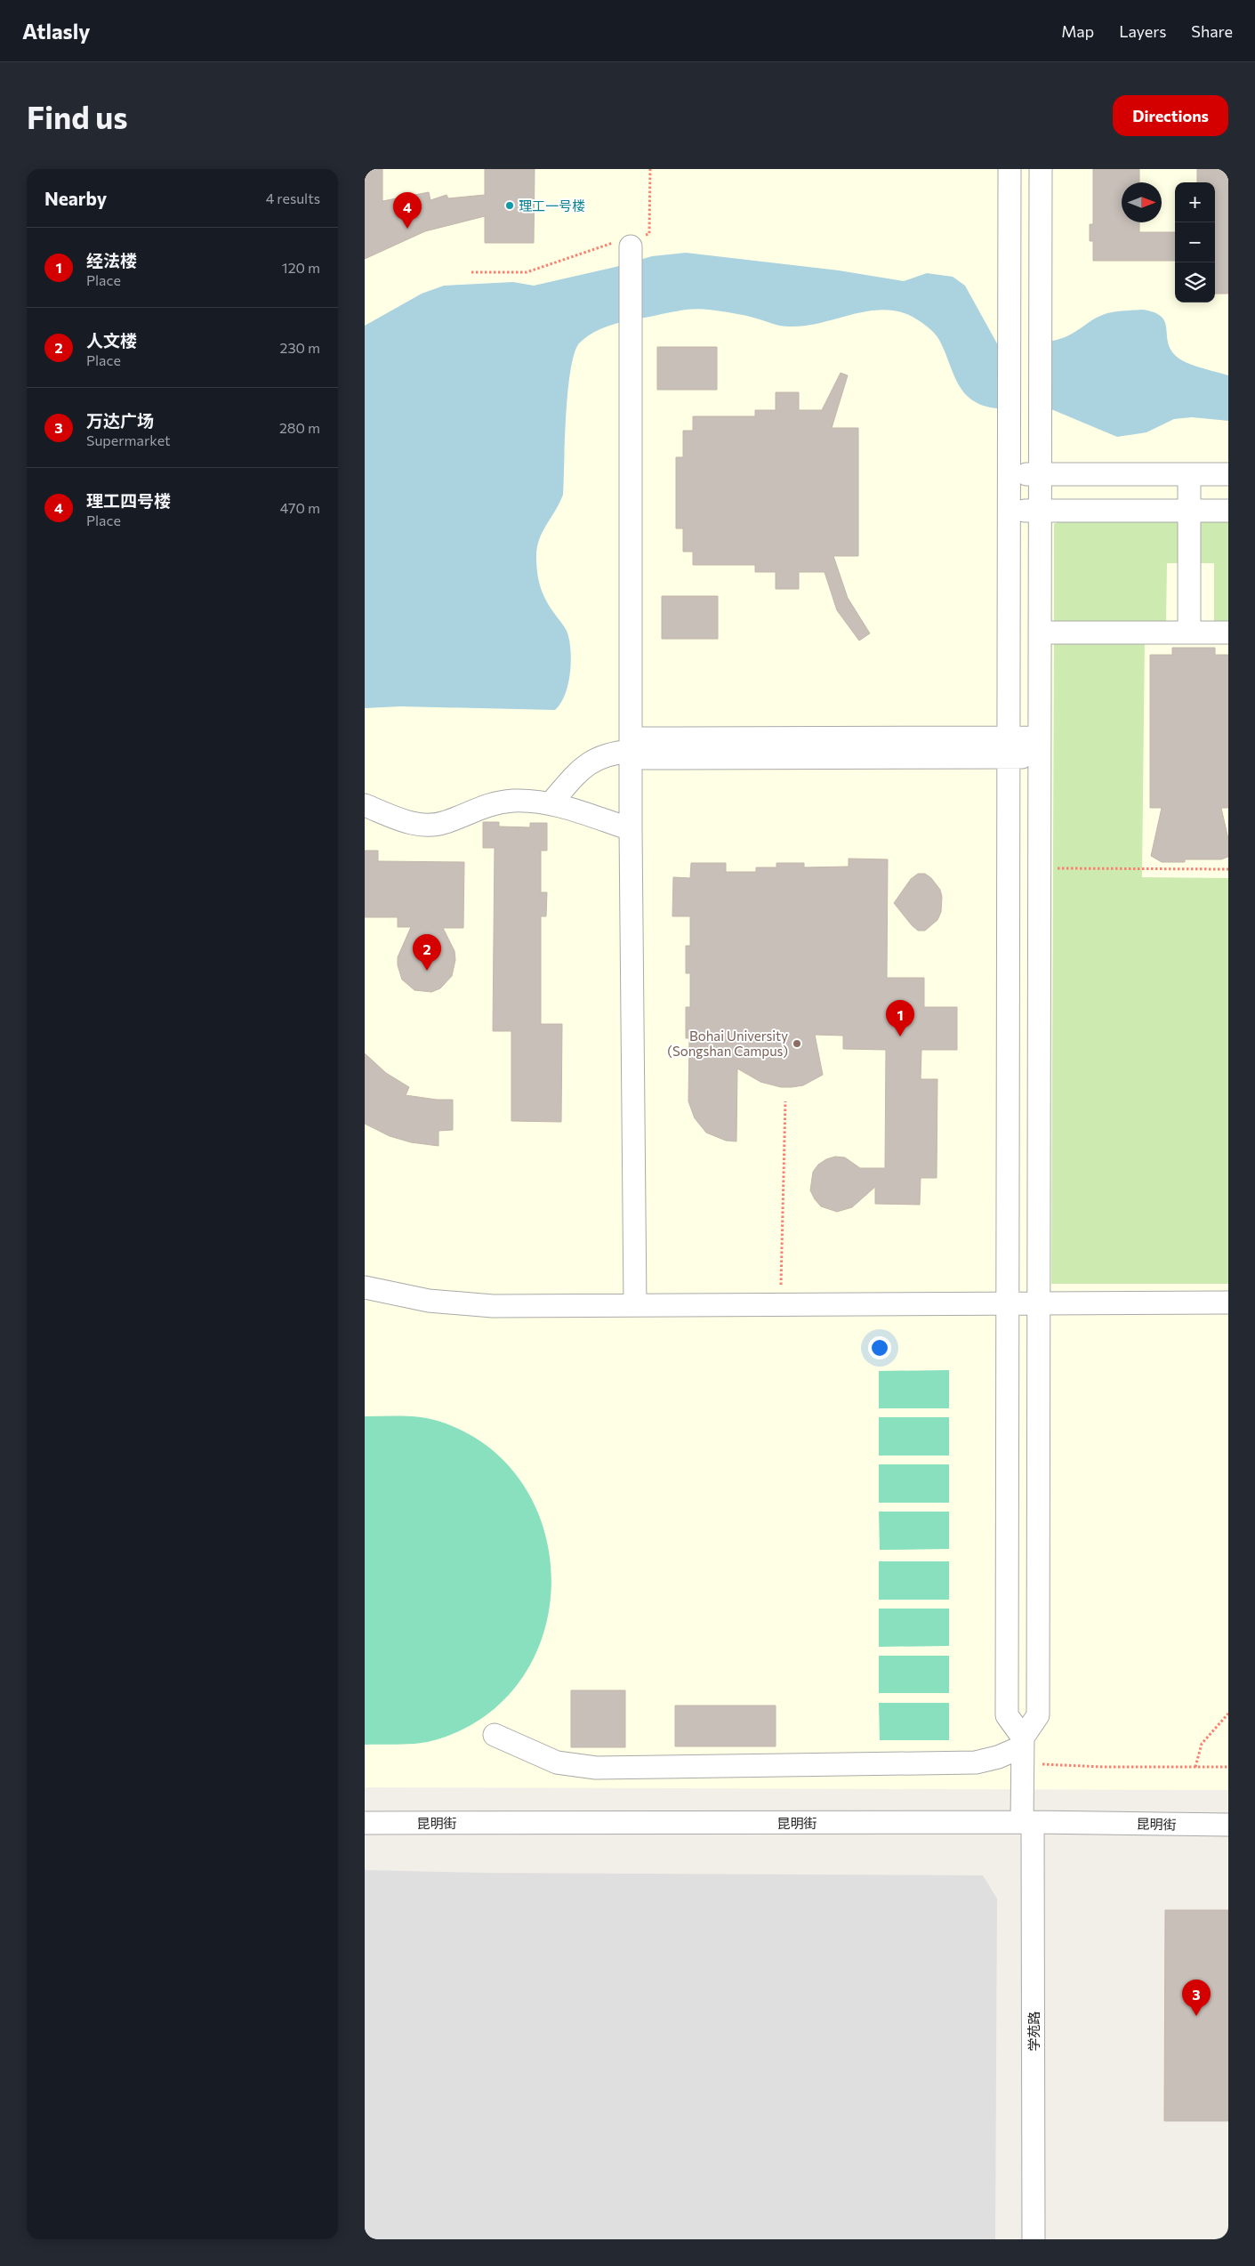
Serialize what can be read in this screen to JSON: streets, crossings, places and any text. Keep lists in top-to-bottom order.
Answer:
{
  "streets": {
    "street": ["昆明街", "学苑路"]
  },
  "crossings": [
    ["昆明街", "学苑路"]
  ],
  "places": ["理工一号楼", "Bohai University (Songshan Campus)"],
  "north": "right",
  "page": {
    "header": "Atlasly",
    "nav": ["Map", "Layers", "Share"],
    "buttons": "Directions",
    "title": "Find us",
    "heading": ["Nearby", "4 results"],
    "map_buttons": ["+", "−"],
    "pins": [
      "4",
      "2",
      "1",
      "3"
    ],
    "list": [
      {
        "mark": "1",
        "name": "经法楼",
        "note": "Place",
        "value": "120 m"
      },
      {
        "mark": "2",
        "name": "人文楼",
        "note": "Place",
        "value": "230 m"
      },
      {
        "mark": "3",
        "name": "万达广场",
        "note": "Supermarket",
        "value": "280 m"
      },
      {
        "mark": "4",
        "name": "理工四号楼",
        "note": "Place",
        "value": "470 m"
      }
    ]
  }
}
